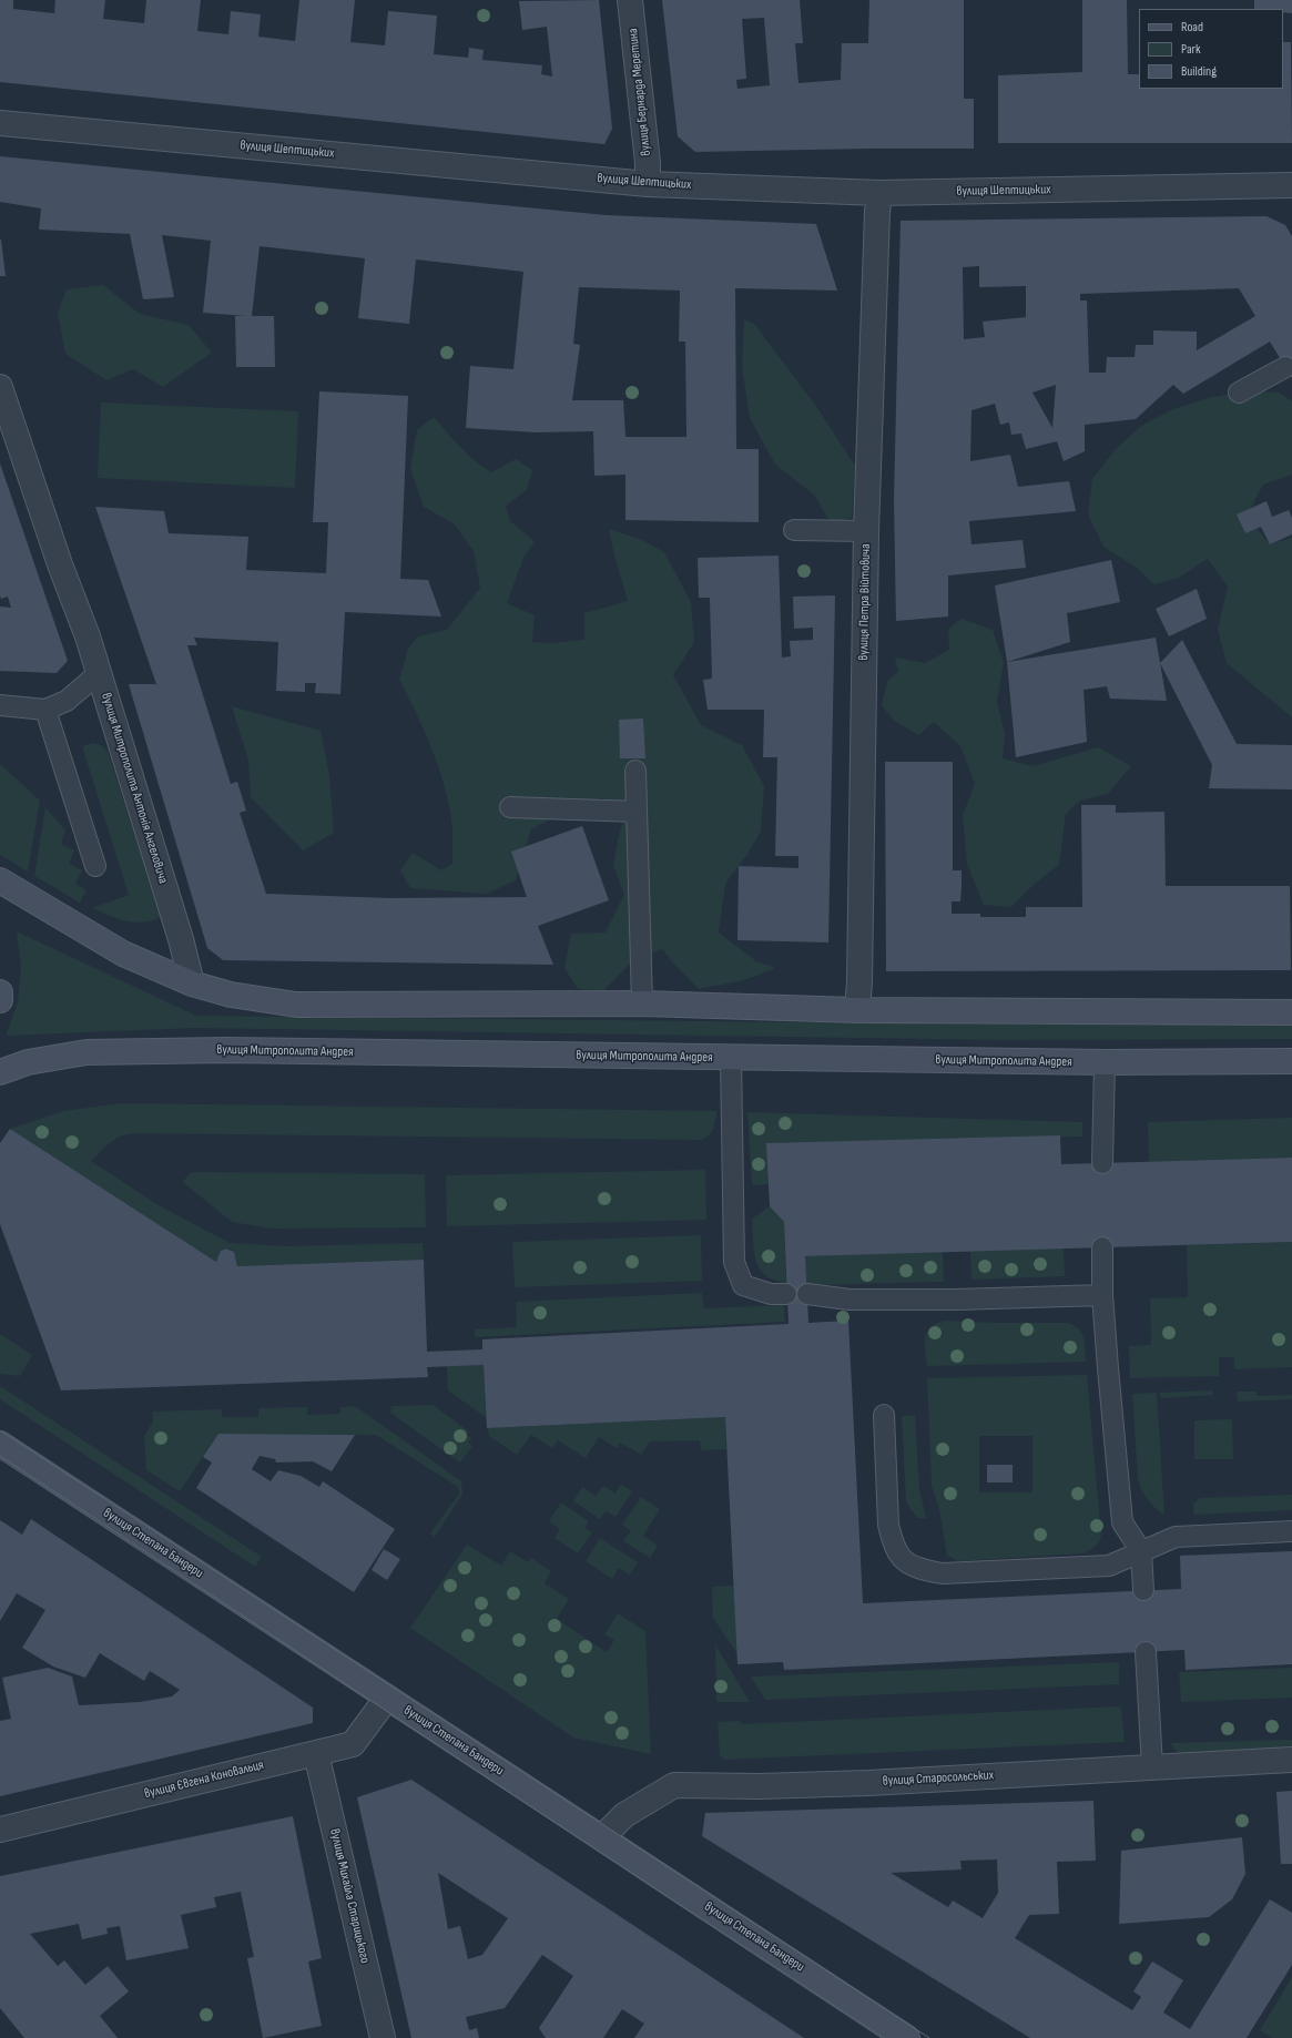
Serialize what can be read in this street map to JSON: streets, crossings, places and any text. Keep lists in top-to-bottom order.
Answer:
{
  "streets": {
    "street": [
      "вулиця Бернарда Меретина",
      "вулиця Шептицьких",
      "вулиця Петра Війтовича",
      "вулиця Митрополита Антонія Ангеловича",
      "вулиця Митрополита Андрея",
      "вулиця Степана Бандери",
      "вулиця Старосольських",
      "вулиця Євгена Коновальця",
      "вулиця Михайла Старицького"
    ]
  },
  "crossings": [
    ["вулиця Бернарда Меретина", "вулиця Шептицьких"],
    ["вулиця Шептицьких", "вулиця Петра Війтовича"],
    ["вулиця Степана Бандери", "вулиця Старосольських"],
    ["вулиця Степана Бандери", "вулиця Євгена Коновальця"],
    ["вулиця Євгена Коновальця", "вулиця Михайла Старицького"]
  ],
  "legend": ["Road", "Park", "Building"]
}
